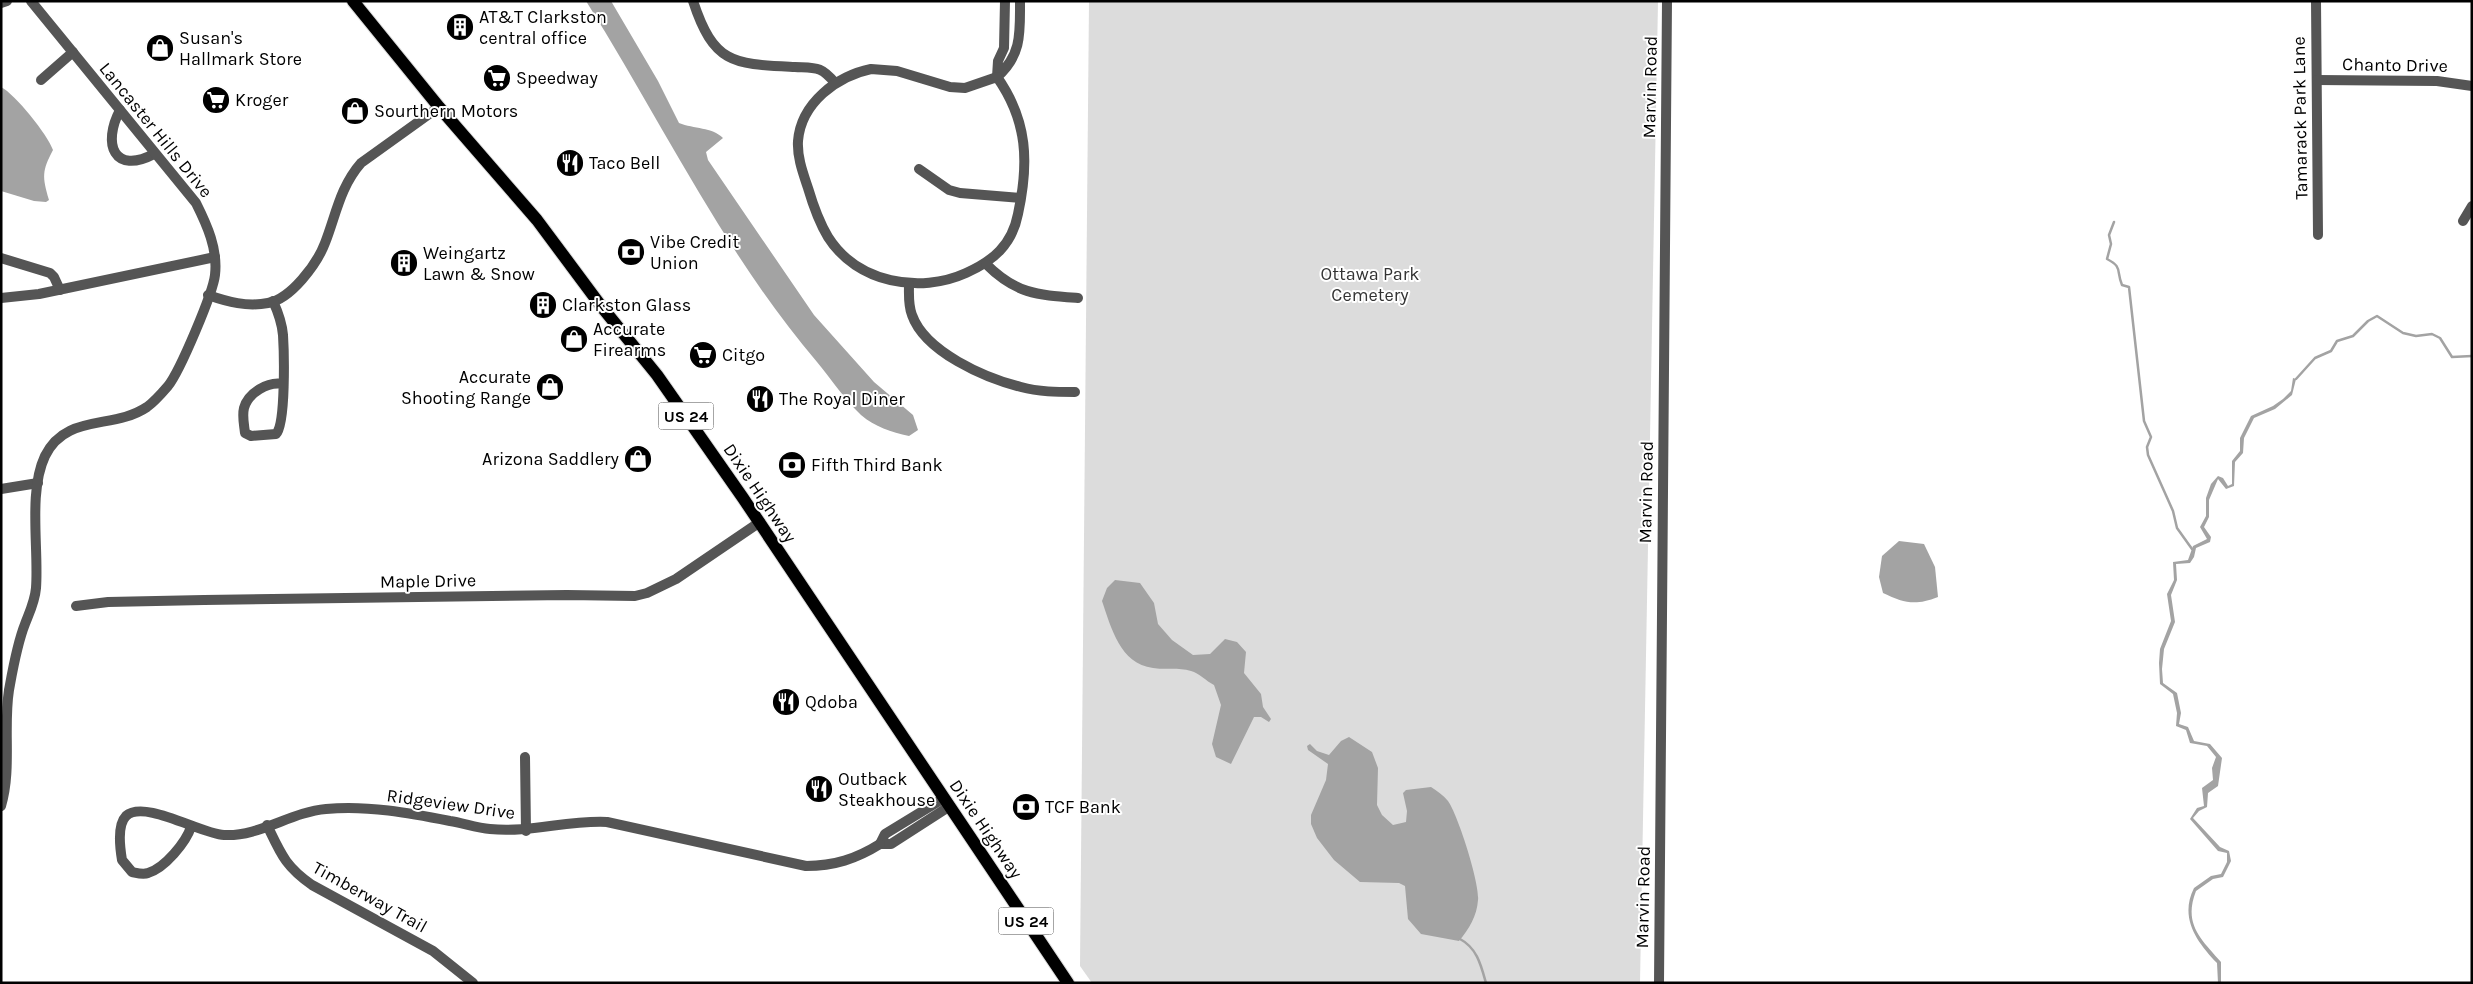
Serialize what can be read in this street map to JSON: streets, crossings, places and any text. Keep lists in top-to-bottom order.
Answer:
{
  "streets": {
    "main road": ["US 24", "Dixie Highway"],
    "street": [
      "Chanto Drive",
      "Marvin Road",
      "Tamarack Park Lane",
      "Lancaster Hills Drive",
      "Maple Drive",
      "Ridgeview Drive",
      "Timberway Trail"
    ]
  },
  "crossings": [
    ["Chanto Drive", "Tamarack Park Lane"],
    ["Dixie Highway", "Maple Drive"],
    ["Dixie Highway", "Ridgeview Drive"],
    ["Ridgeview Drive", "Timberway Trail"]
  ],
  "parks": ["Ottawa Park Cemetery"],
  "places": {
    "building": ["AT&T Clarkston central office", "Weingartz Lawn & Snow", "Clarkston Glass"],
    "shop": [
      "Susan's Hallmark Store",
      "Sourthern Motors",
      "Accurate Firearms",
      "Accurate Shooting Range",
      "Arizona Saddlery"
    ],
    "supermarket": ["Speedway", "Kroger", "Citgo"],
    "restaurant": [
      "Taco Bell",
      "The Royal Diner",
      "Qdoba",
      "Outback Steakhouse"
    ],
    "bank": ["Vibe Credit Union", "Fifth Third Bank", "TCF Bank"]
  }
}
